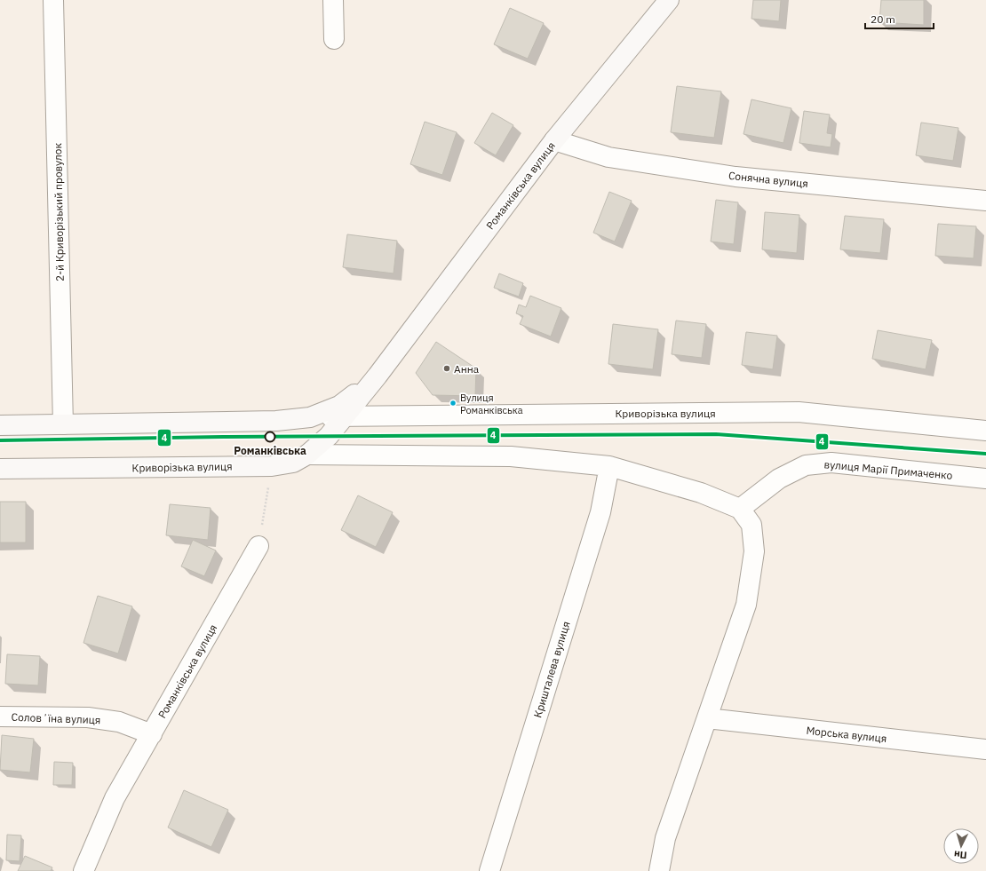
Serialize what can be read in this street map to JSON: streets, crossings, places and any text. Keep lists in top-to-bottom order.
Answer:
{
  "streets": {
    "main road": ["Романківська вулиця", "Криворізька вулиця"],
    "street": [
      "Сонячна вулиця",
      "2-й Криворізький провулок",
      "вулиця Марії Примаченко",
      "Кришталева вулиця",
      "Соловʼїна вулиця",
      "Морська вулиця"
    ]
  },
  "crossings": [
    ["Сонячна вулиця", "Романківська вулиця"],
    ["Романківська вулиця", "Криворізька вулиця"],
    ["Романківська вулиця", "Соловʼїна вулиця"],
    ["2-й Криворізький провулок", "Криворізька вулиця"]
  ],
  "places": ["Анна", "Вулиця Романківська", "Романківська"],
  "lines": ["transit line 4"],
  "scale_bar": "20 m",
  "north": "bottom"
}
